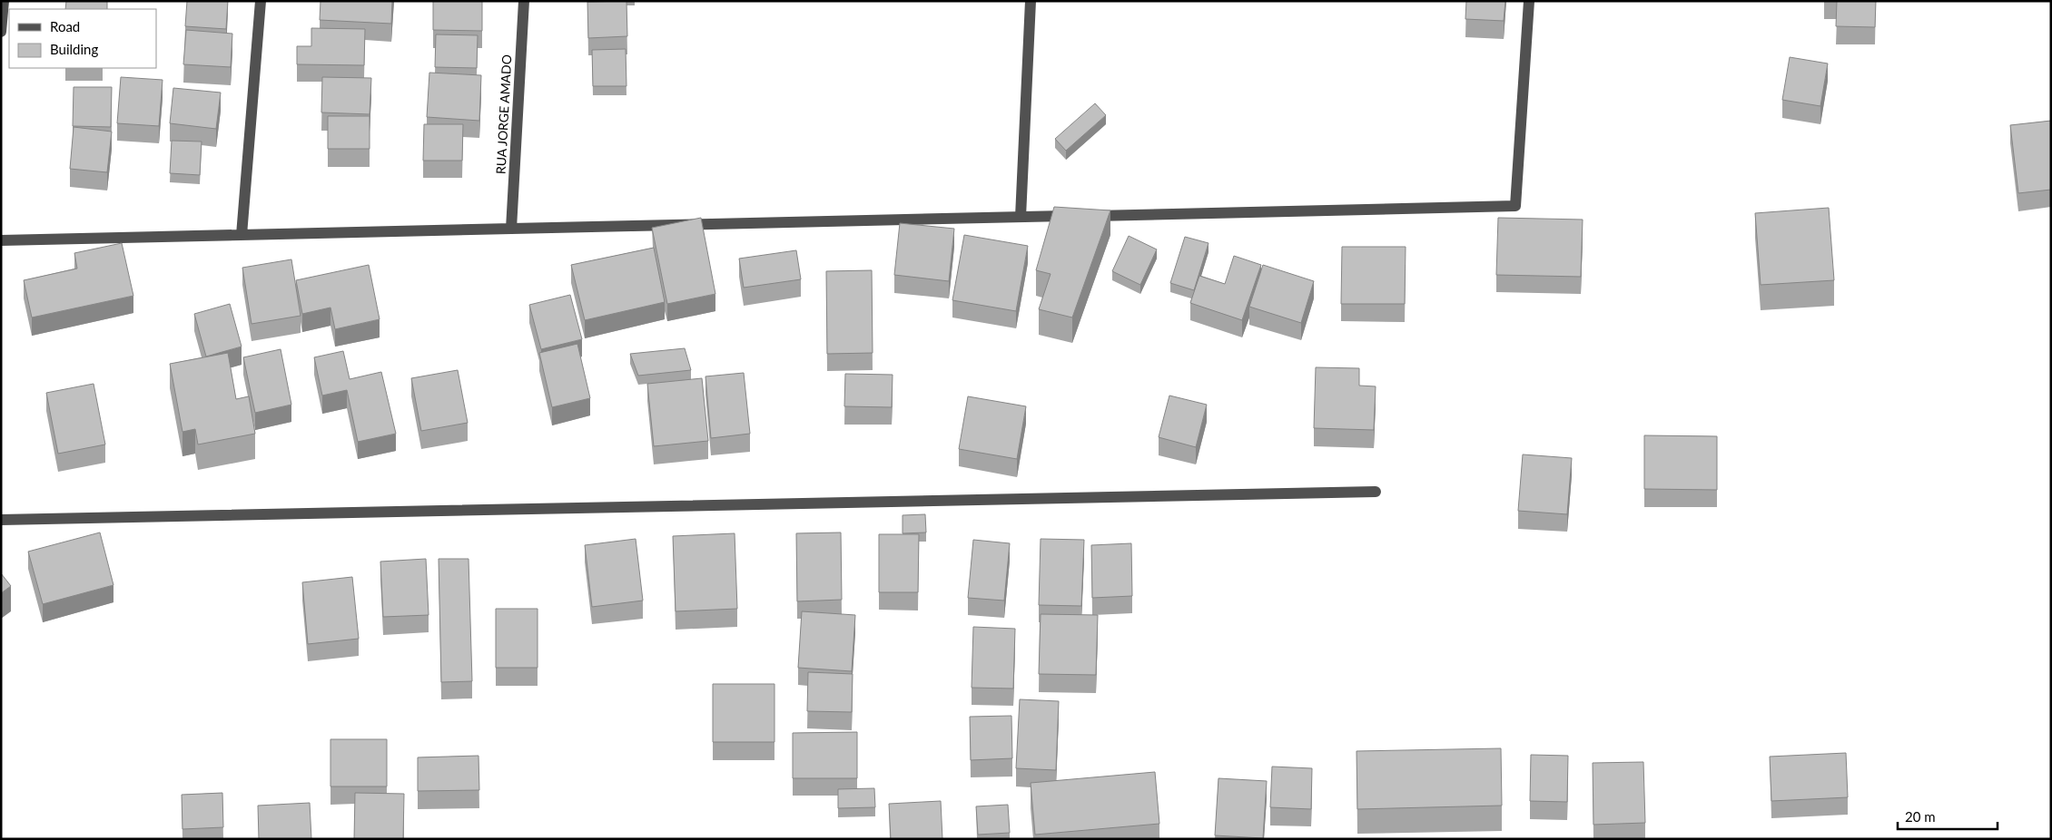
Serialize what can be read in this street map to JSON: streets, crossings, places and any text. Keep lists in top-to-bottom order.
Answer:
{
  "streets": {
    "street": ["RUA JORGE AMADO"]
  },
  "legend": ["Road", "Building"],
  "scale_bar": "20 m"
}
